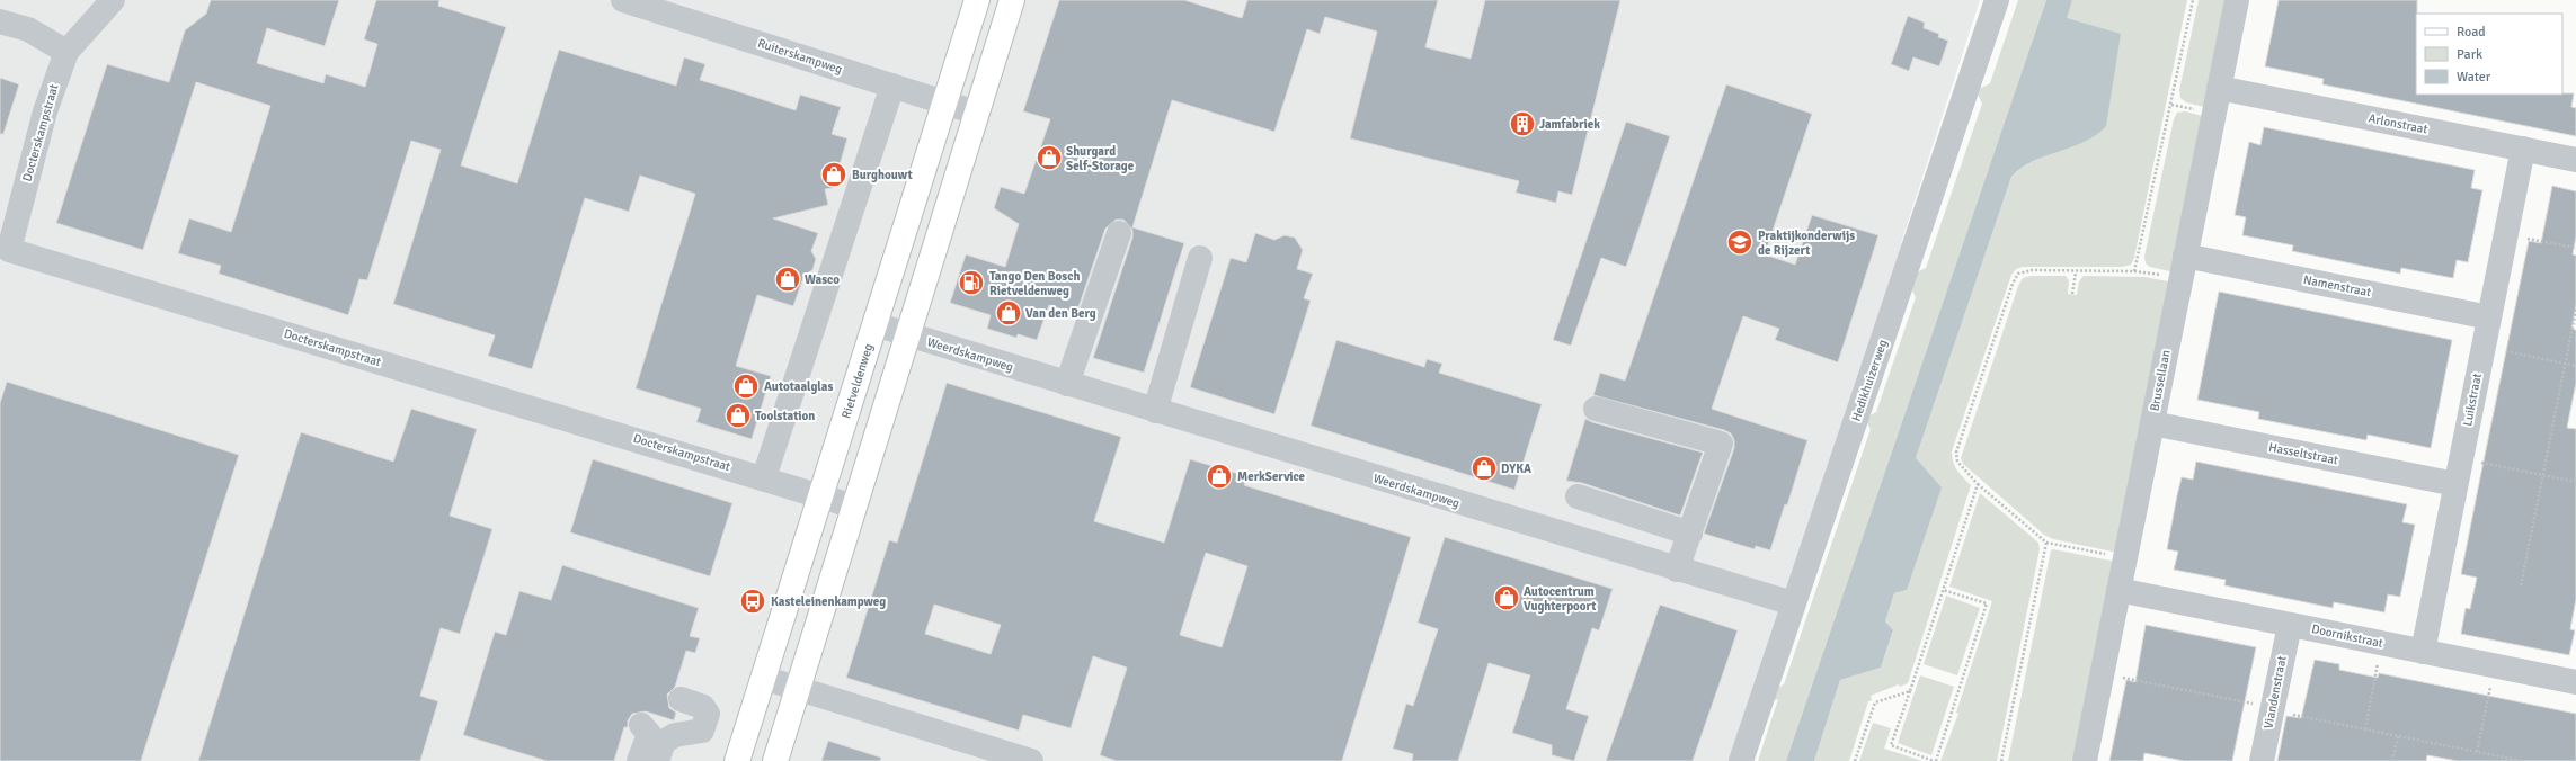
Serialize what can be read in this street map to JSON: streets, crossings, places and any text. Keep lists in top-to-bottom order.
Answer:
{
  "streets": {
    "main road": ["Rietveldenweg"],
    "street": [
      "Ruiterskampweg",
      "Arlonstraat",
      "Docterskampstraat",
      "Namenstraat",
      "Weerdskampweg",
      "Hedikhuizerweg",
      "Brussellaan",
      "Luikstraat",
      "Hasseltstraat",
      "Doornikstraat",
      "Viandenstraat"
    ]
  },
  "crossings": [
    ["Ruiterskampweg", "Rietveldenweg"],
    ["Arlonstraat", "Brussellaan"],
    ["Arlonstraat", "Luikstraat"],
    ["Docterskampstraat", "Rietveldenweg"],
    ["Namenstraat", "Brussellaan"],
    ["Namenstraat", "Luikstraat"],
    ["Weerdskampweg", "Rietveldenweg"],
    ["Weerdskampweg", "Hedikhuizerweg"],
    ["Brussellaan", "Hasseltstraat"],
    ["Brussellaan", "Doornikstraat"],
    ["Luikstraat", "Hasseltstraat"],
    ["Luikstraat", "Doornikstraat"],
    ["Doornikstraat", "Viandenstraat"]
  ],
  "places": {
    "building": ["Jamfabriek"],
    "shop": [
      "Shurgard Self-Storage",
      "Burghouwt",
      "Wasco",
      "Van den Berg",
      "Autotaalglas",
      "Toolstation",
      "DYKA",
      "MerkService",
      "Autocentrum Vughterpoort"
    ],
    "school or university": ["Praktijkonderwijs de Rijzert"],
    "fuel station": ["Tango Den Bosch Rietveldenweg"],
    "bus stop": ["Kasteleinenkampweg"]
  },
  "legend": ["Road", "Park", "Water"]
}
